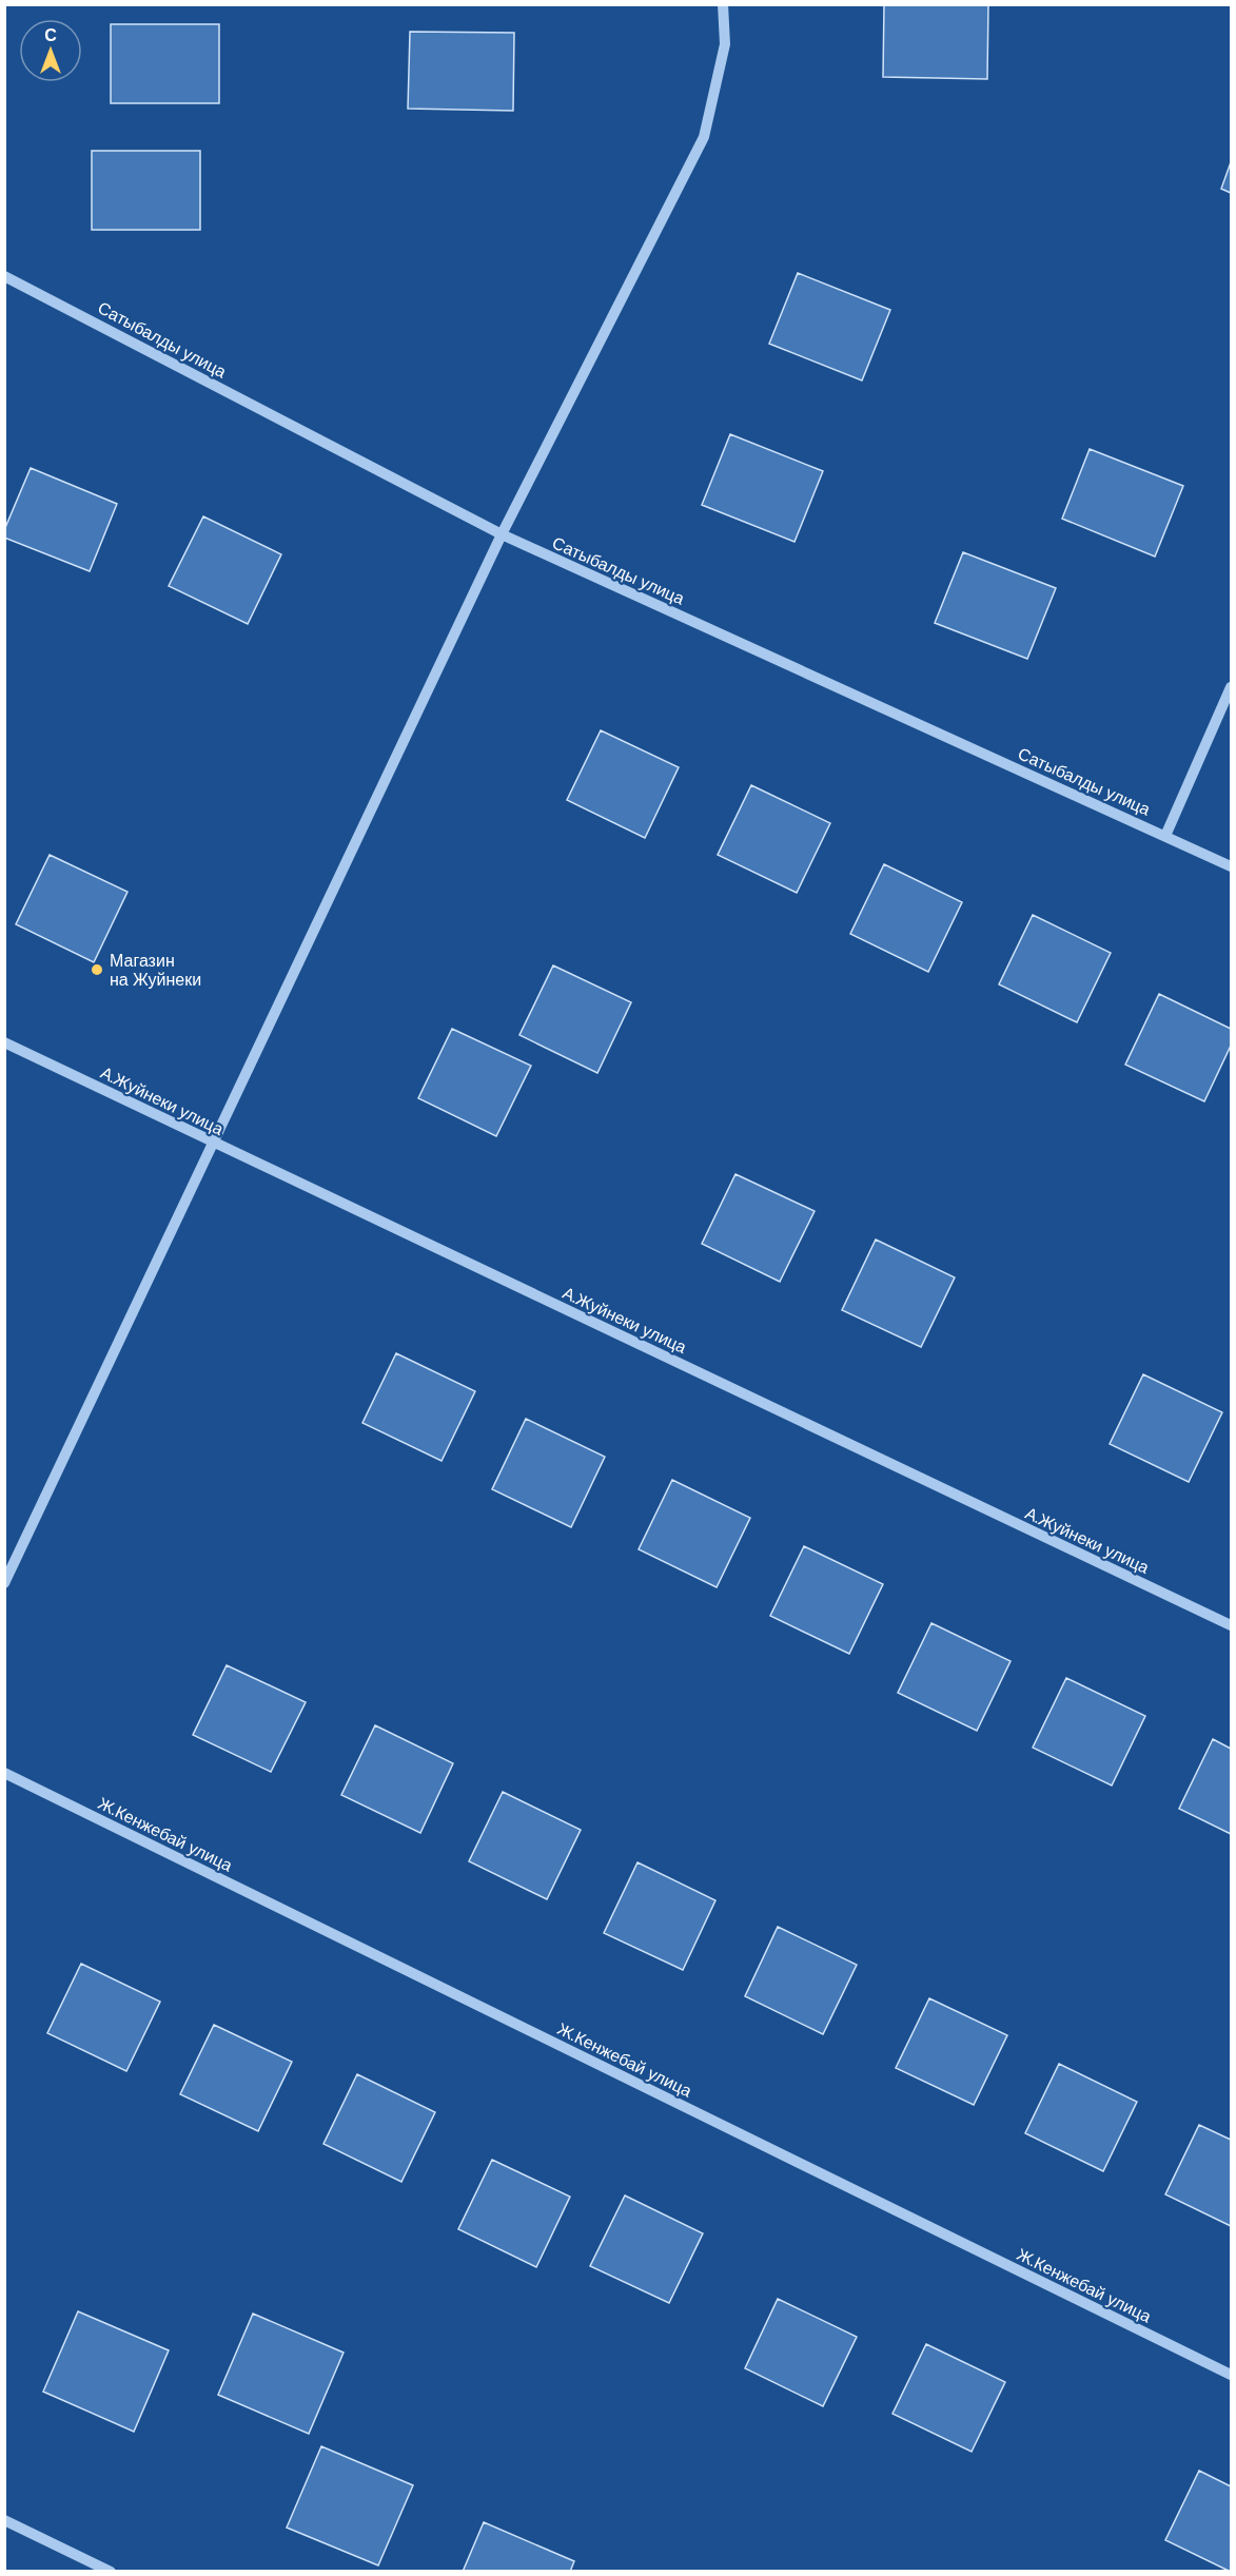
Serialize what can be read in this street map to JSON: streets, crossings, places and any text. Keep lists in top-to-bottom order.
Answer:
{
  "streets": {
    "street": ["Сатыбалды улица", "А.Жуйнеки улица", "Ж.Кенжебай улица"]
  },
  "places": ["Магазин на Жуйнеки"],
  "north": "top"
}
